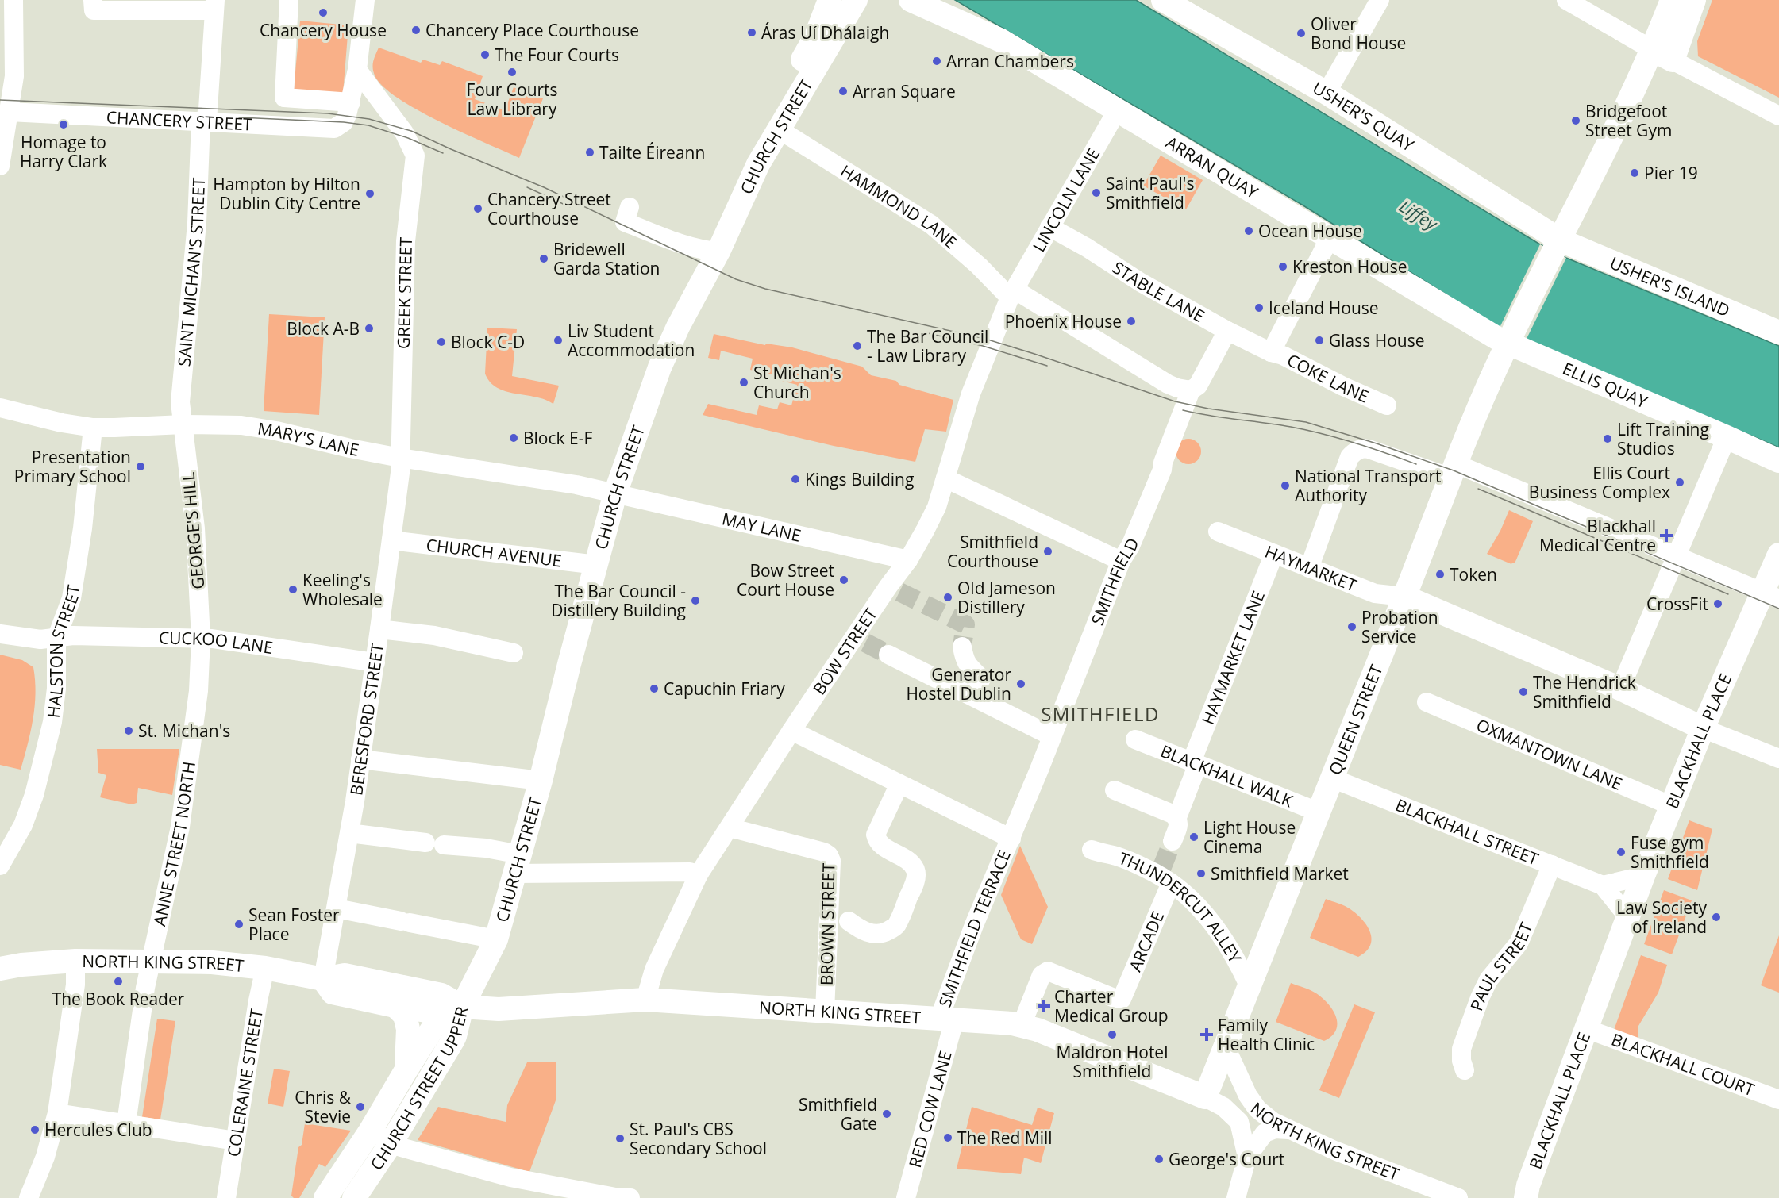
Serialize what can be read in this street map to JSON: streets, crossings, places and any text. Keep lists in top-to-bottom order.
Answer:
{
  "streets": {
    "main road": [
      "USHER'S QUAY",
      "CHURCH STREET",
      "ARRAN QUAY",
      "USHER'S ISLAND",
      "ELLIS QUAY",
      "QUEEN STREET",
      "BLACKHALL PLACE",
      "NORTH KING STREET",
      "CHURCH STREET UPPER"
    ],
    "street": [
      "CHANCERY STREET",
      "LINCOLN LANE",
      "HAMMOND LANE",
      "SAINT MICHAN'S STREET",
      "STABLE LANE",
      "GREEK STREET",
      "COKE LANE",
      "MARY'S LANE",
      "MAY LANE",
      "GEORGE'S HILL",
      "CHURCH AVENUE",
      "HAYMARKET",
      "SMITHFIELD",
      "CUCKOO LANE",
      "HALSTON STREET",
      "BOW STREET",
      "HAYMARKET LANE",
      "BERESFORD STREET",
      "OXMANTOWN LANE",
      "BLACKHALL WALK",
      "BLACKHALL STREET",
      "ANNE STREET NORTH",
      "THUNDERCUT ALLEY",
      "BROWN STREET",
      "SMITHFIELD TERRACE",
      "ARCADE",
      "PAUL STREET",
      "BLACKHALL COURT",
      "COLERAINE STREET",
      "RED COW LANE"
    ]
  },
  "crossings": [
    ["USHER'S QUAY", "USHER'S ISLAND"],
    ["USHER'S QUAY", "QUEEN STREET"],
    ["CHANCERY STREET", "SAINT MICHAN'S STREET"],
    ["CHURCH STREET", "HAMMOND LANE"],
    ["CHURCH STREET", "MARY'S LANE"],
    ["CHURCH STREET", "MAY LANE"],
    ["CHURCH STREET", "CHURCH AVENUE"],
    ["CHURCH STREET", "NORTH KING STREET"],
    ["CHURCH STREET", "CHURCH STREET UPPER"],
    ["ARRAN QUAY", "LINCOLN LANE"],
    ["ARRAN QUAY", "ELLIS QUAY"],
    ["ARRAN QUAY", "QUEEN STREET"],
    ["LINCOLN LANE", "HAMMOND LANE"],
    ["LINCOLN LANE", "STABLE LANE"],
    ["LINCOLN LANE", "BOW STREET"],
    ["HAMMOND LANE", "SMITHFIELD"],
    ["HAMMOND LANE", "BOW STREET"],
    ["SAINT MICHAN'S STREET", "MARY'S LANE"],
    ["SAINT MICHAN'S STREET", "GEORGE'S HILL"],
    ["USHER'S ISLAND", "QUEEN STREET"],
    ["STABLE LANE", "COKE LANE"],
    ["STABLE LANE", "SMITHFIELD"],
    ["GREEK STREET", "MARY'S LANE"],
    ["GREEK STREET", "BERESFORD STREET"],
    ["ELLIS QUAY", "QUEEN STREET"],
    ["MARY'S LANE", "MAY LANE"],
    ["MARY'S LANE", "GEORGE'S HILL"],
    ["MARY'S LANE", "HALSTON STREET"],
    ["MARY'S LANE", "BERESFORD STREET"],
    ["MAY LANE", "BOW STREET"],
    ["GEORGE'S HILL", "CUCKOO LANE"],
    ["GEORGE'S HILL", "ANNE STREET NORTH"],
    ["CHURCH AVENUE", "BERESFORD STREET"],
    ["HAYMARKET", "HAYMARKET LANE"],
    ["HAYMARKET", "QUEEN STREET"],
    ["SMITHFIELD", "SMITHFIELD TERRACE"],
    ["CUCKOO LANE", "HALSTON STREET"],
    ["CUCKOO LANE", "BERESFORD STREET"],
    ["CUCKOO LANE", "ANNE STREET NORTH"],
    ["BOW STREET", "BROWN STREET"],
    ["BOW STREET", "NORTH KING STREET"],
    ["HAYMARKET LANE", "BLACKHALL WALK"],
    ["BERESFORD STREET", "NORTH KING STREET"],
    ["QUEEN STREET", "BLACKHALL WALK"],
    ["QUEEN STREET", "BLACKHALL STREET"],
    ["QUEEN STREET", "THUNDERCUT ALLEY"],
    ["QUEEN STREET", "NORTH KING STREET"],
    ["BLACKHALL PLACE", "OXMANTOWN LANE"],
    ["BLACKHALL PLACE", "BLACKHALL STREET"],
    ["BLACKHALL PLACE", "BLACKHALL COURT"],
    ["BLACKHALL STREET", "PAUL STREET"],
    ["ANNE STREET NORTH", "NORTH KING STREET"],
    ["THUNDERCUT ALLEY", "ARCADE"],
    ["BROWN STREET", "NORTH KING STREET"],
    ["SMITHFIELD TERRACE", "NORTH KING STREET"],
    ["SMITHFIELD TERRACE", "RED COW LANE"],
    ["ARCADE", "NORTH KING STREET"],
    ["NORTH KING STREET", "COLERAINE STREET"],
    ["NORTH KING STREET", "CHURCH STREET UPPER"],
    ["NORTH KING STREET", "RED COW LANE"]
  ],
  "districts": ["SMITHFIELD"],
  "water": ["Liffey"],
  "places": {
    "other": [
      "Chancery House",
      "Chancery Place Courthouse",
      "Áras Uí Dhálaigh",
      "Oliver Bond House",
      "The Four Courts",
      "Arran Chambers",
      "Four Courts Law Library",
      "Arran Square",
      "Bridgefoot Street Gym",
      "Homage to Harry Clark",
      "Tailte Éireann",
      "Pier 19",
      "Saint Paul's Smithfield",
      "Hampton by Hilton Dublin City Centre",
      "Chancery Street Courthouse",
      "Ocean House",
      "Bridewell Garda Station",
      "Kreston House",
      "Iceland House",
      "Phoenix House",
      "Block A-B",
      "Liv Student Accommodation",
      "Glass House",
      "Block C-D",
      "The Bar Council - Law Library",
      "St Michan's Church",
      "Block E-F",
      "Lift Training Studios",
      "Presentation Primary School",
      "Kings Building",
      "Ellis Court Business Complex",
      "National Transport Authority",
      "Smithfield Courthouse",
      "Token",
      "Bow Street Court House",
      "Keeling's Wholesale",
      "Old Jameson Distillery",
      "The Bar Council - Distillery Building",
      "CrossFit",
      "Probation Service",
      "Generator Hostel Dublin",
      "Capuchin Friary",
      "The Hendrick Smithfield",
      "St. Michan's",
      "Light House Cinema",
      "Fuse gym Smithfield",
      "Smithfield Market",
      "Law Society of Ireland",
      "Sean Foster Place",
      "The Book Reader",
      "Maldron Hotel Smithfield",
      "Chris & Stevie",
      "Smithfield Gate",
      "Hercules Club",
      "The Red Mill",
      "St. Paul's CBS Secondary School",
      "George's Court"
    ],
    "health": ["Blackhall Medical Centre", "Charter Medical Group", "Family Health Clinic"]
  }
}
